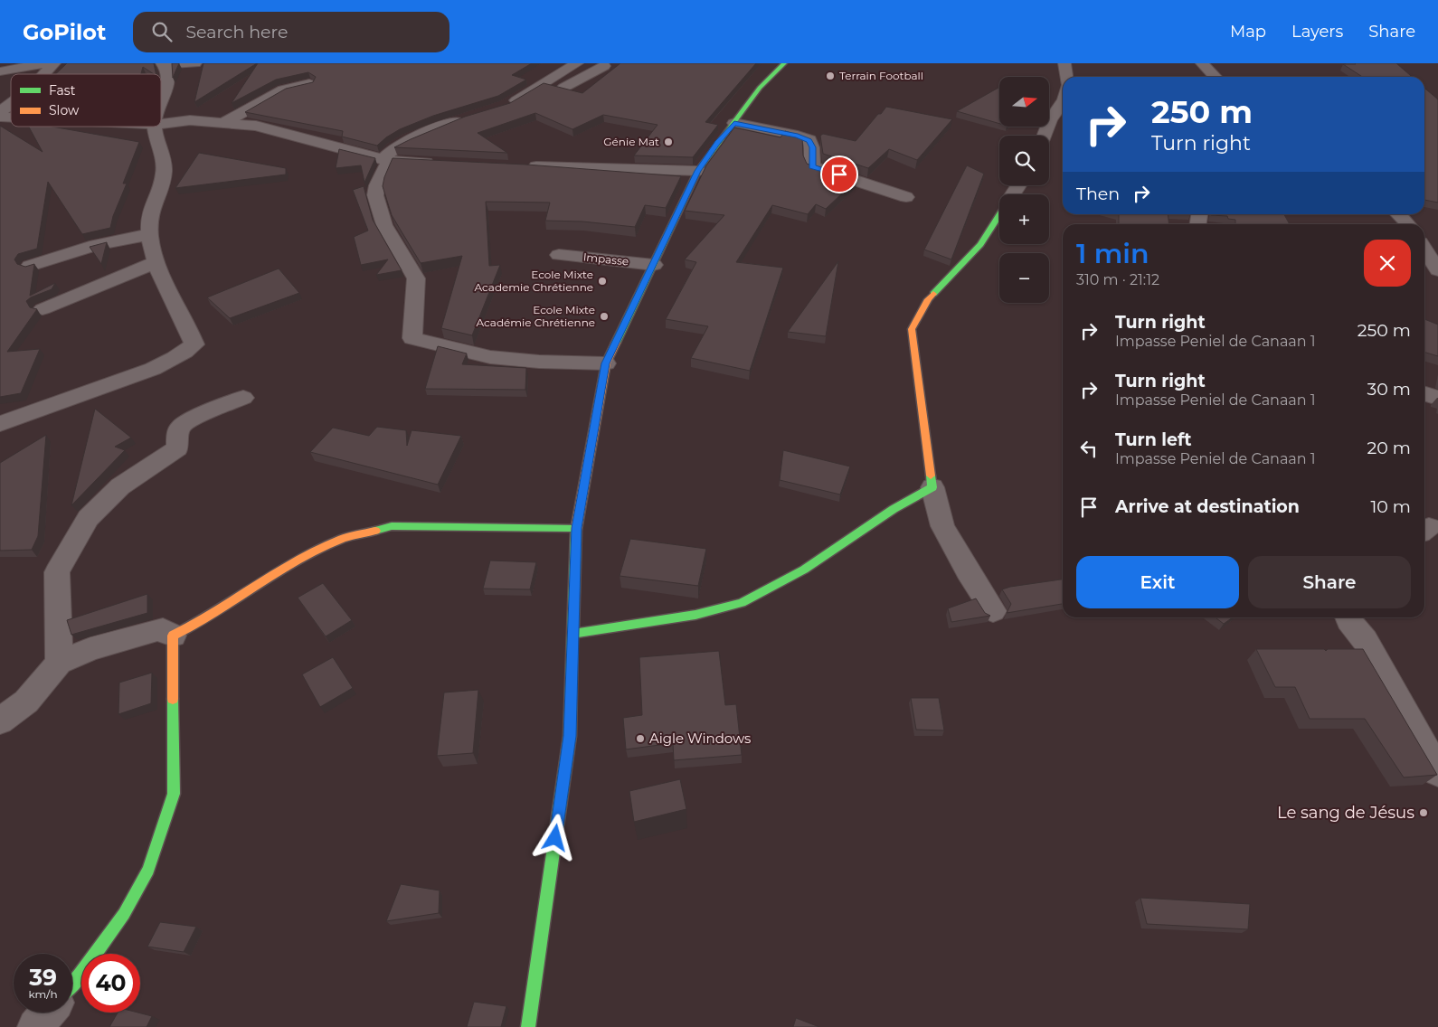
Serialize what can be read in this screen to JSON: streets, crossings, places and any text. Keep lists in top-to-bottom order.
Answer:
{
  "streets": {
    "street": ["Impasse"]
  },
  "places": [
    "Terrain Football",
    "Génie Mat",
    "Ecole Mixte Academie Chrétienne",
    "Ecole Mixte Académie Chrétienne",
    "Aigle Windows",
    "Le sang de Jésus"
  ],
  "legend": ["Fast", "Slow"],
  "north": "right",
  "page": {
    "header": "GoPilot",
    "search": "Search here",
    "nav": ["Map", "Layers", "Share"],
    "map_buttons": ["+", "−"],
    "turn": ["250 m", "Turn right"],
    "then": "Then",
    "heading": ["1 min", "310 m · 21:12"],
    "list": [
      {
        "name": "Turn right",
        "note": "Impasse Peniel de Canaan 1",
        "value": "250 m"
      },
      {
        "name": "Turn right",
        "note": "Impasse Peniel de Canaan 1",
        "value": "30 m"
      },
      {
        "name": "Turn left",
        "note": "Impasse Peniel de Canaan 1",
        "value": "20 m"
      },
      {
        "name": "Arrive at destination",
        "value": "10 m"
      }
    ],
    "buttons": ["Exit", "Share"],
    "speed": "39 km/h",
    "limit": "40"
  }
}
